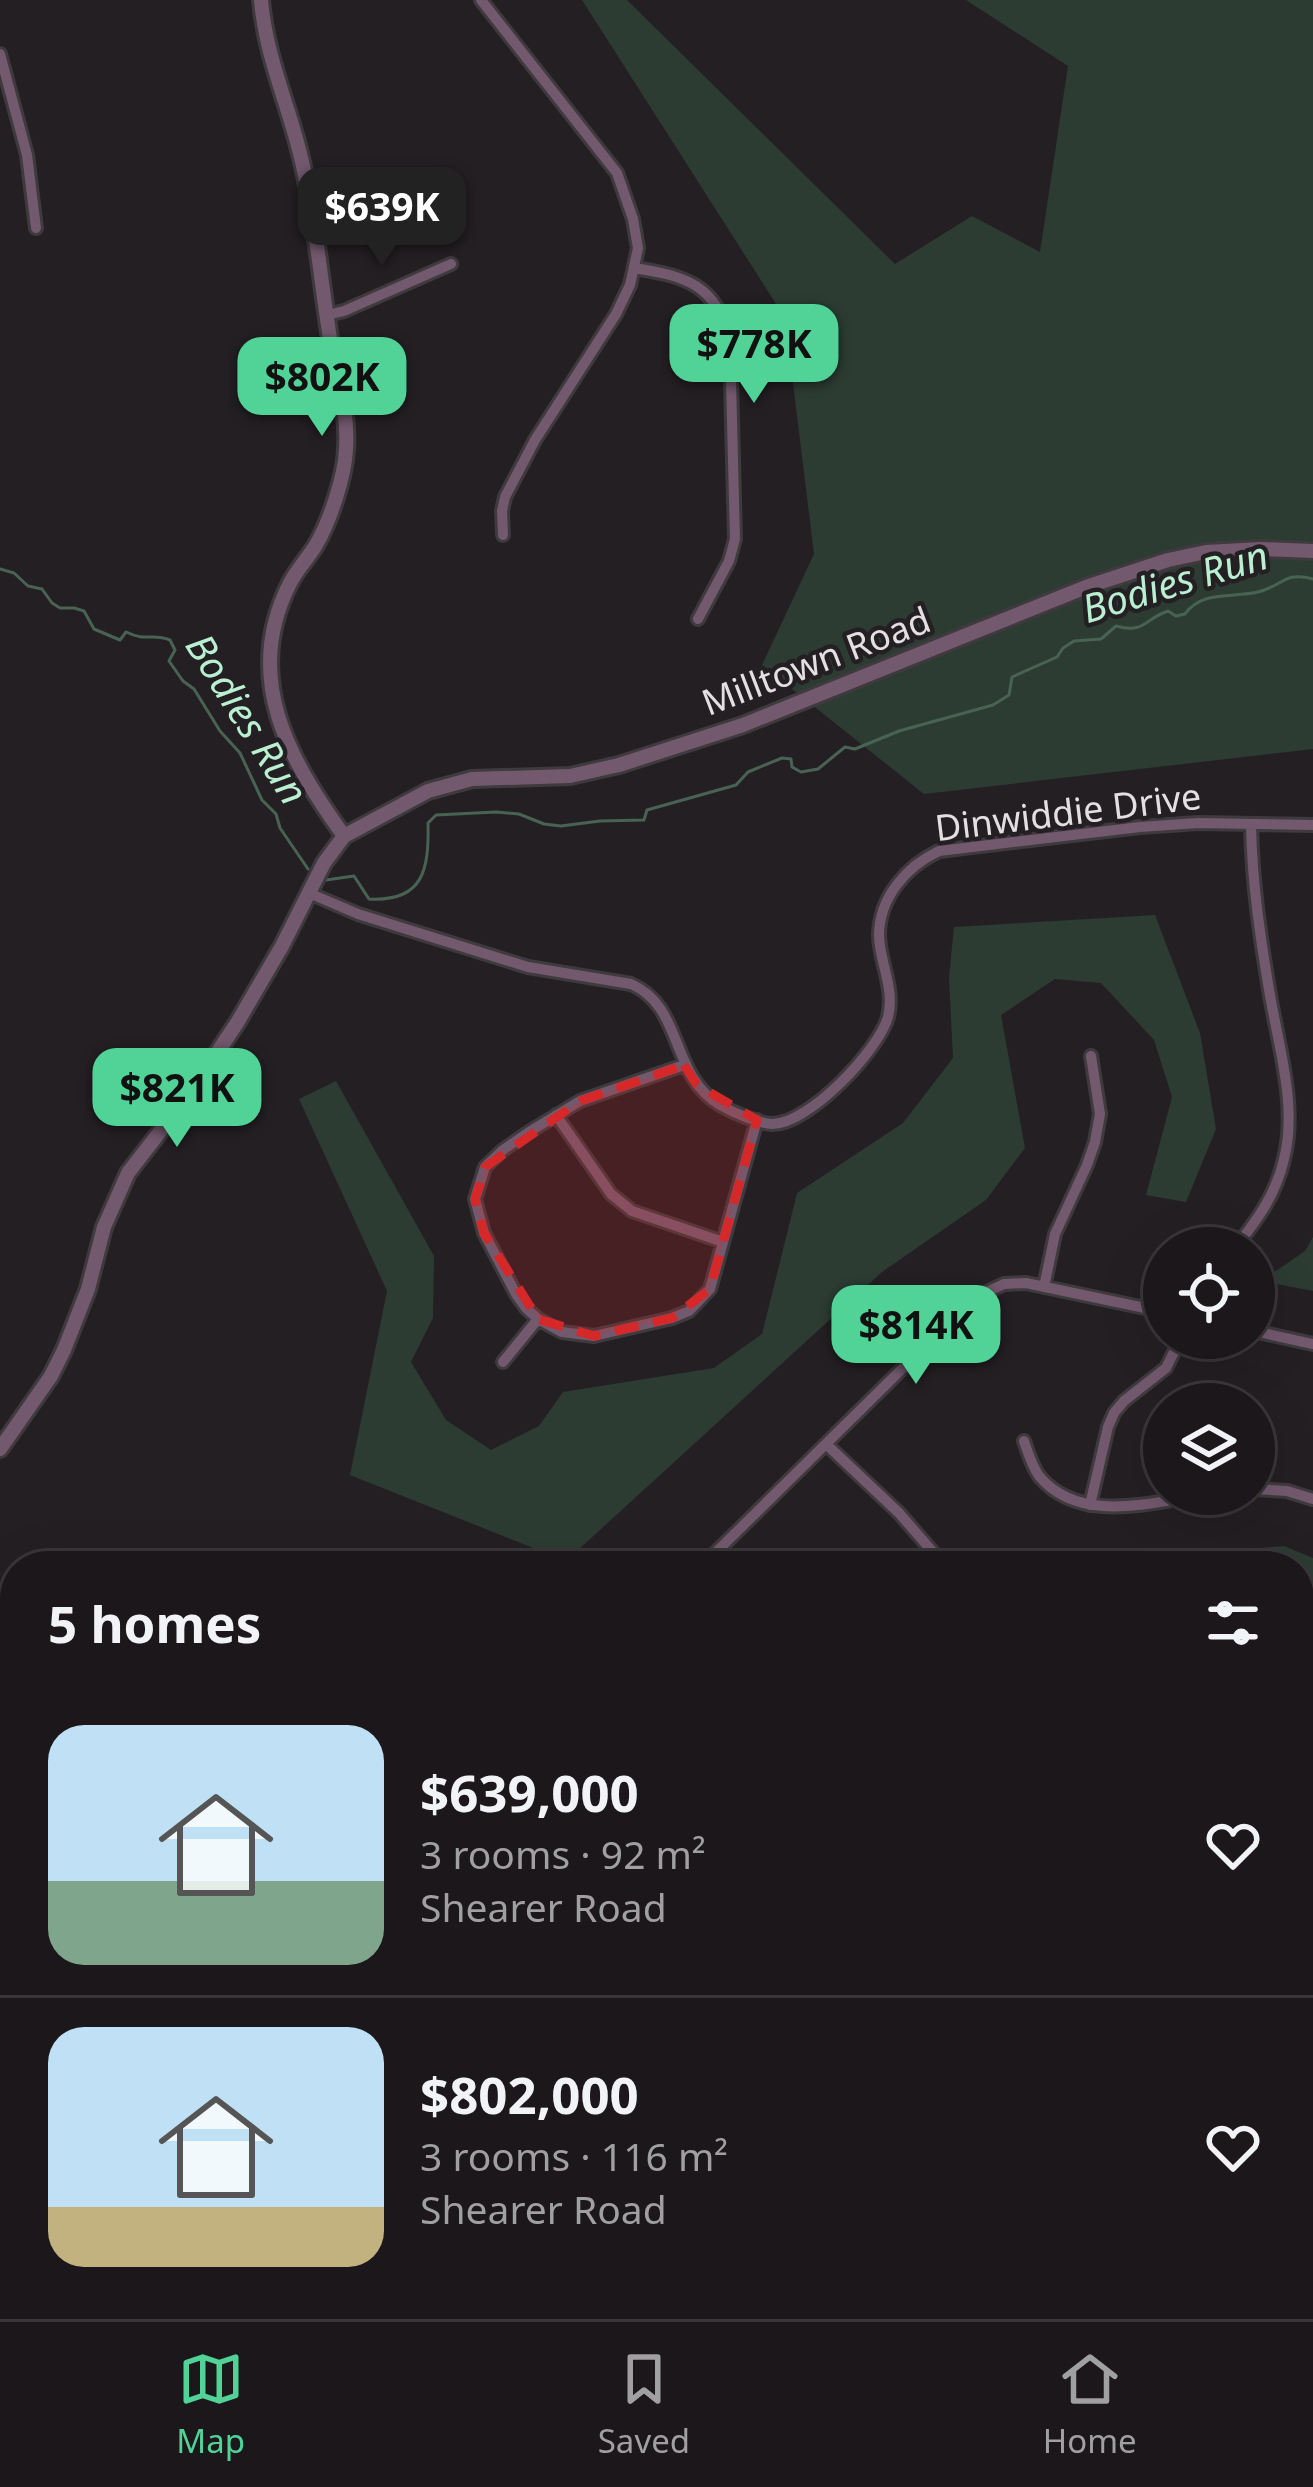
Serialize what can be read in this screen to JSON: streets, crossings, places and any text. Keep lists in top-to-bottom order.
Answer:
{
  "streets": {
    "street": ["Milltown Road", "Dinwiddie Drive"]
  },
  "water": ["Bodies Run"],
  "page": {
    "price": [
      "$639K",
      "$778K",
      "$802K",
      "$821K",
      "$814K"
    ],
    "heading": "5 homes",
    "list": [
      {
        "name": "$639,000",
        "note": "3 rooms · 92 m² · Shearer Road"
      },
      {
        "name": "$802,000",
        "note": "3 rooms · 116 m² · Shearer Road"
      }
    ],
    "tabs": ["Map", "Saved", "Home"]
  }
}
